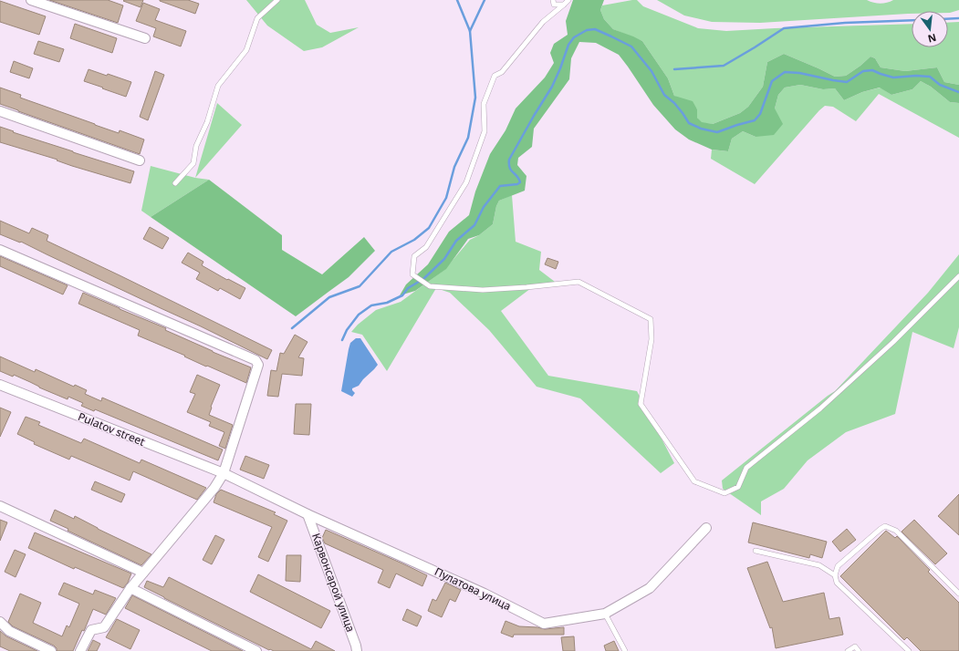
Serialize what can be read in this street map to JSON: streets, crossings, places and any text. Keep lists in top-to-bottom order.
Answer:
{
  "streets": {
    "street": ["Pulatov street", "Карвонсарой улица", "Пулатова улица"]
  },
  "crossings": [
    ["Pulatov street", "Пулатова улица"],
    ["Карвонсарой улица", "Пулатова улица"]
  ],
  "north": "bottom"
}
